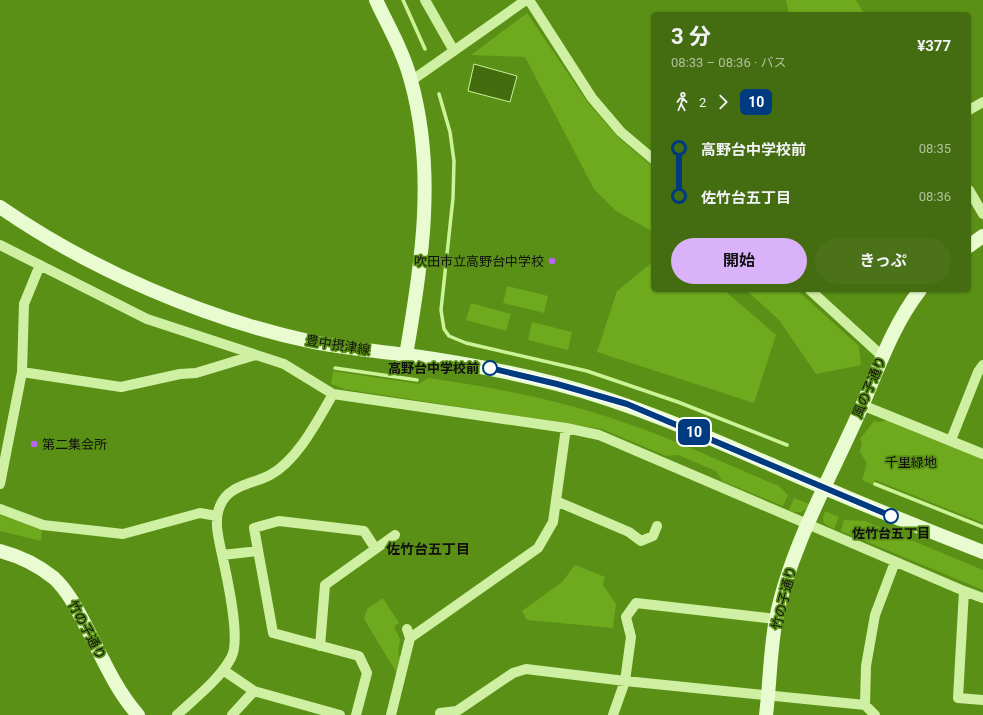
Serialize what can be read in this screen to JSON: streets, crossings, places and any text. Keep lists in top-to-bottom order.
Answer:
{
  "streets": {
    "street": ["豊中摂津線", "風の子通り", "竹の子通り"]
  },
  "crossings": [
    ["豊中摂津線", "風の子通り"],
    ["豊中摂津線", "竹の子通り"],
    ["風の子通り", "竹の子通り"]
  ],
  "districts": ["佐竹台五丁目"],
  "parks": ["千里緑地"],
  "places": [
    "吹田市立高野台中学校",
    "高野台中学校前",
    "第二集会所",
    "佐竹台五丁目"
  ],
  "lines": ["bus line 10"],
  "page": {
    "on_map": "10",
    "heading": ["3 分", "08:33 – 08:36 · バス", "¥377"],
    "legs": ["2", "10"],
    "list": [
      {
        "name": "高野台中学校前",
        "value": "08:35"
      },
      {
        "name": "佐竹台五丁目",
        "value": "08:36"
      }
    ],
    "buttons": ["開始", "きっぷ"]
  }
}
